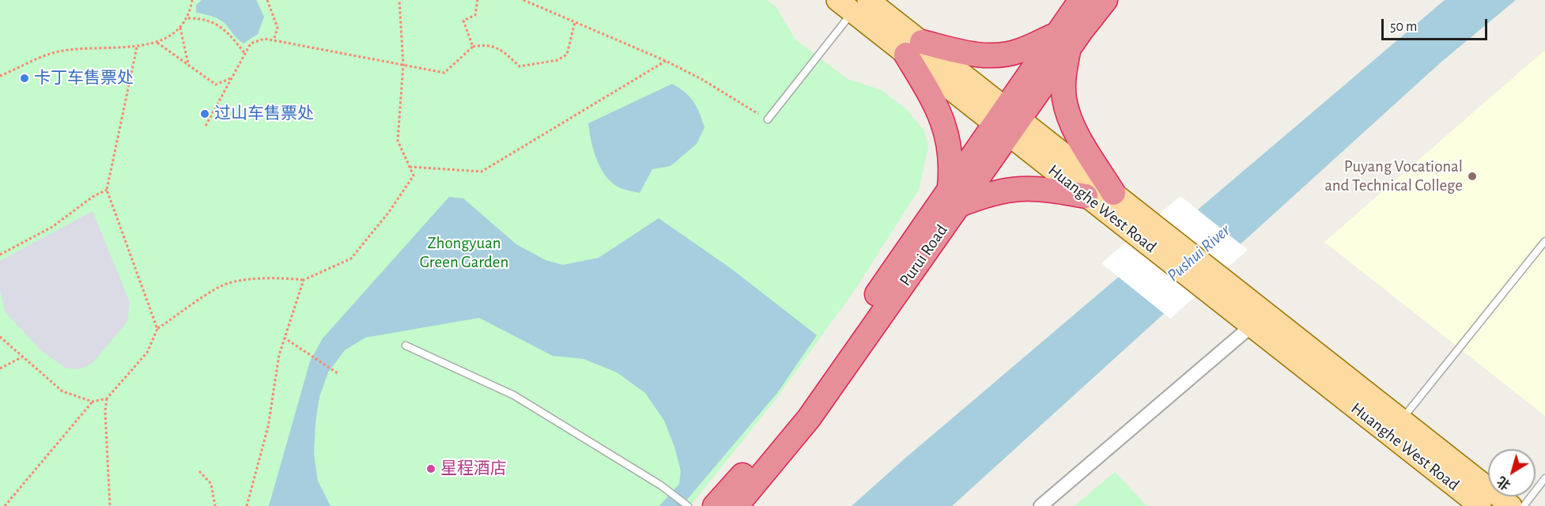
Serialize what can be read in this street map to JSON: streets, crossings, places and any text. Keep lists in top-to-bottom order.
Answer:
{
  "streets": {
    "highway": ["Purui Road"],
    "main road": ["Huanghe West Road"]
  },
  "crossings": [
    ["Huanghe West Road", "Purui Road"]
  ],
  "water": ["Pushui River"],
  "parks": ["Zhongyuan Green Garden"],
  "places": [
    "卡丁车售票处",
    "过山车售票处",
    "Puyang Vocational and Technical College",
    "星程酒店"
  ],
  "scale_bar": "50 m",
  "north": "bottom left"
}
